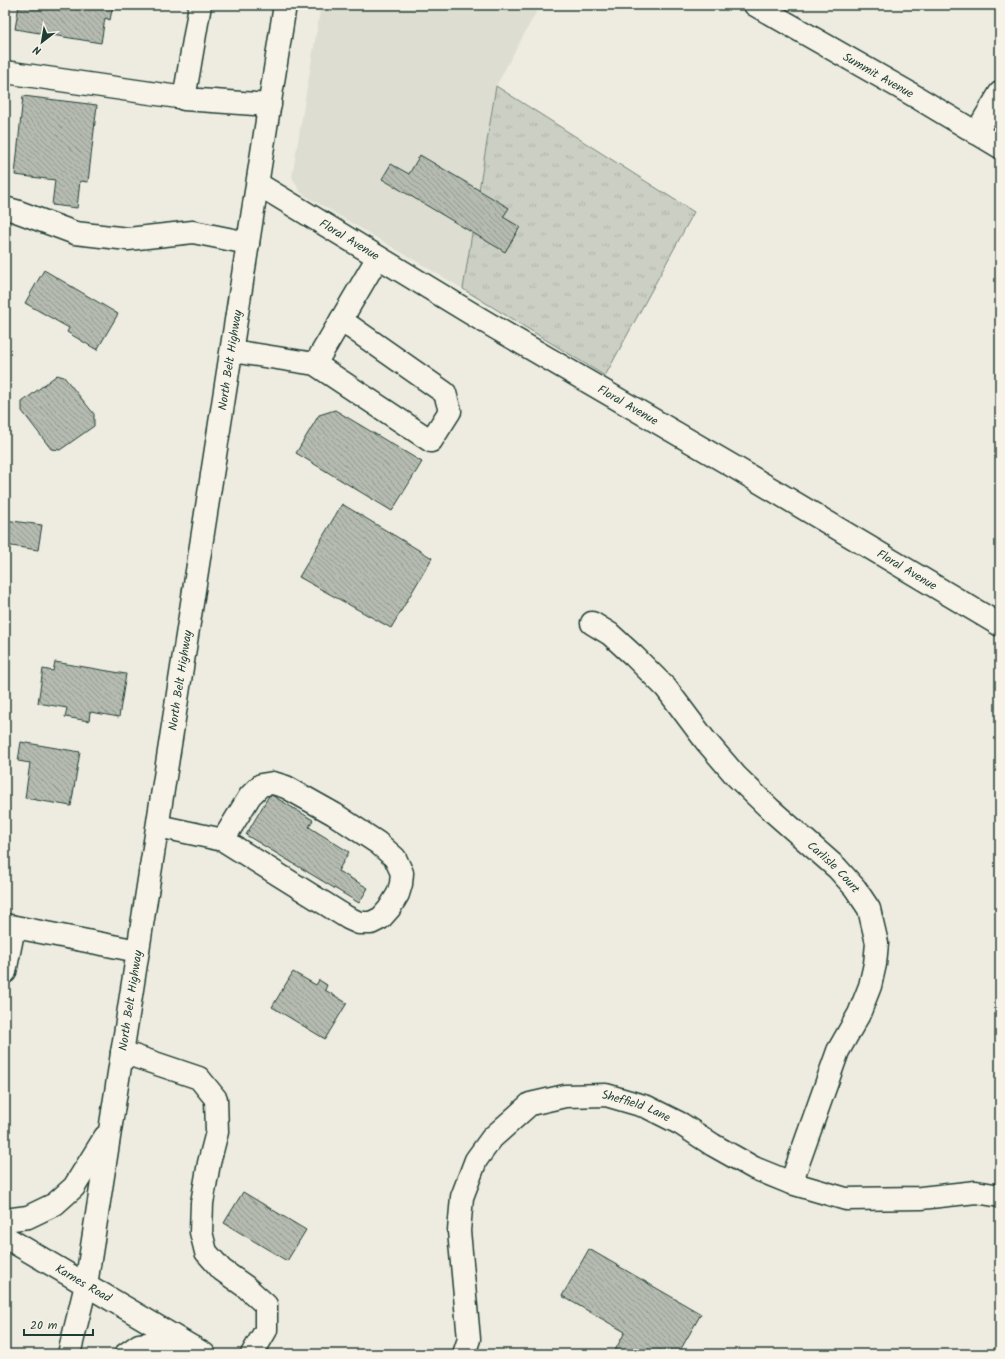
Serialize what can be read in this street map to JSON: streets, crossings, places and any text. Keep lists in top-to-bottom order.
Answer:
{
  "streets": {
    "street": [
      "Summit Avenue",
      "Floral Avenue",
      "North Belt Highway",
      "Carlisle Court",
      "Sheffield Lane",
      "Karnes Road"
    ]
  },
  "crossings": [
    ["Floral Avenue", "North Belt Highway"],
    ["North Belt Highway", "Karnes Road"],
    ["Carlisle Court", "Sheffield Lane"]
  ],
  "scale_bar": "20 m",
  "north": "bottom left"
}
